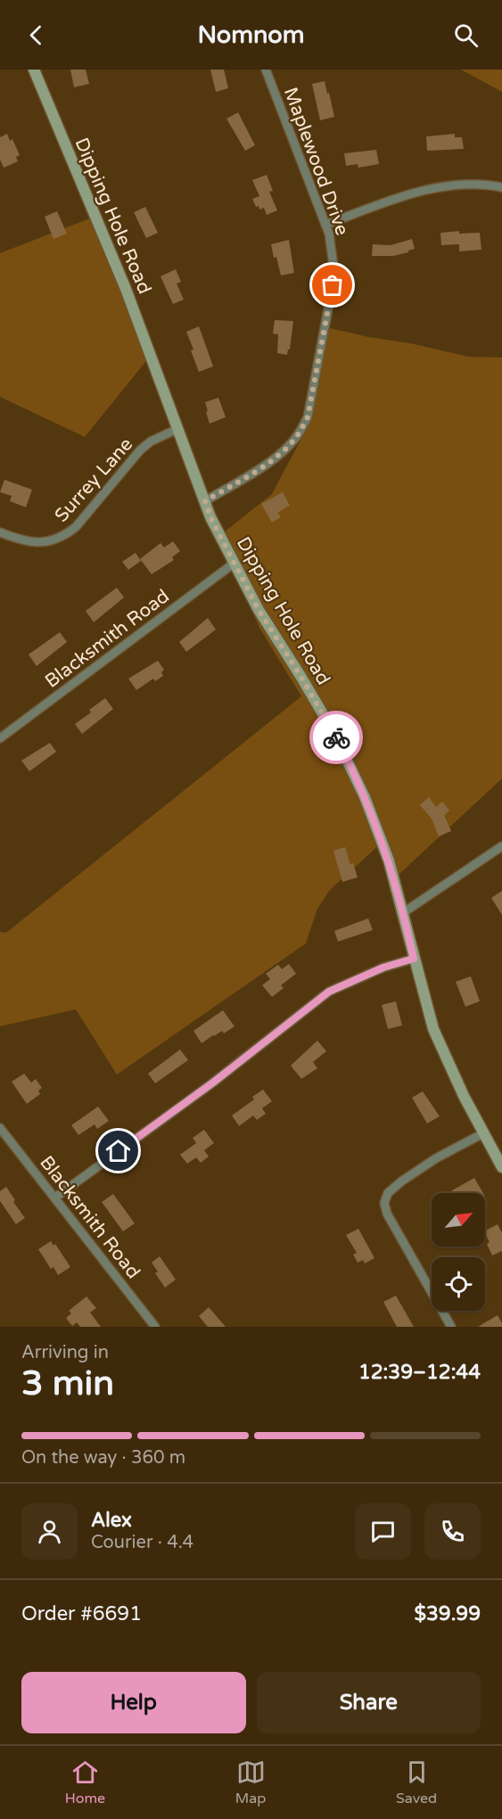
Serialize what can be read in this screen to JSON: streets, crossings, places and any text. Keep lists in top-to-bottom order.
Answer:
{
  "streets": {
    "main road": ["Dipping Hole Road"],
    "street": ["Maplewood Drive", "Surrey Lane", "Blacksmith Road"]
  },
  "crossings": [
    ["Maplewood Drive", "Dipping Hole Road"],
    ["Dipping Hole Road", "Surrey Lane"],
    ["Dipping Hole Road", "Blacksmith Road"]
  ],
  "north": "top right",
  "page": {
    "header": "Nomnom",
    "heading": ["3 min", "Arriving in", "12:39–12:44"],
    "panel": [
      "Alex",
      "Courier · 4.4",
      "Order #6691",
      "$39.99"
    ],
    "bar": "On the way · 360 m",
    "buttons": ["Help", "Share"],
    "tabs": ["Home", "Map", "Saved"]
  }
}
